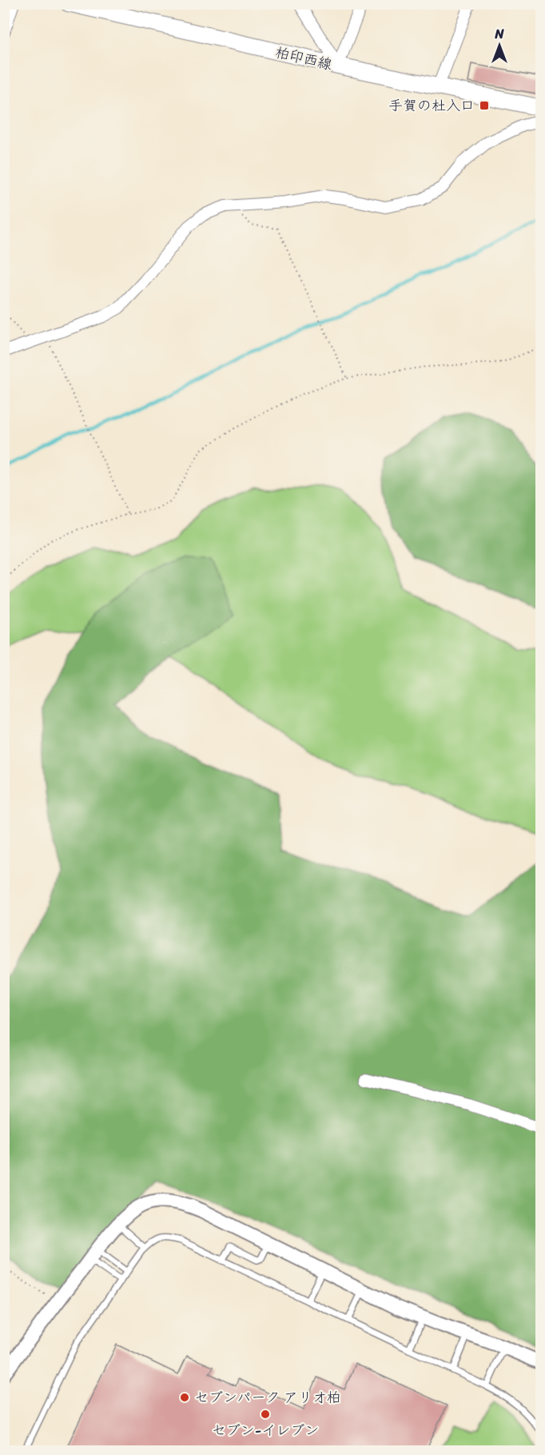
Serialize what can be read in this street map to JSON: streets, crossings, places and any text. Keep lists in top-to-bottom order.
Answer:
{
  "streets": {
    "main road": ["柏印西線"]
  },
  "places": {
    "transit": ["手賀の杜入口"],
    "other": ["セブンパーク アリオ柏", "セブン-イレブン"]
  },
  "north": "top"
}
